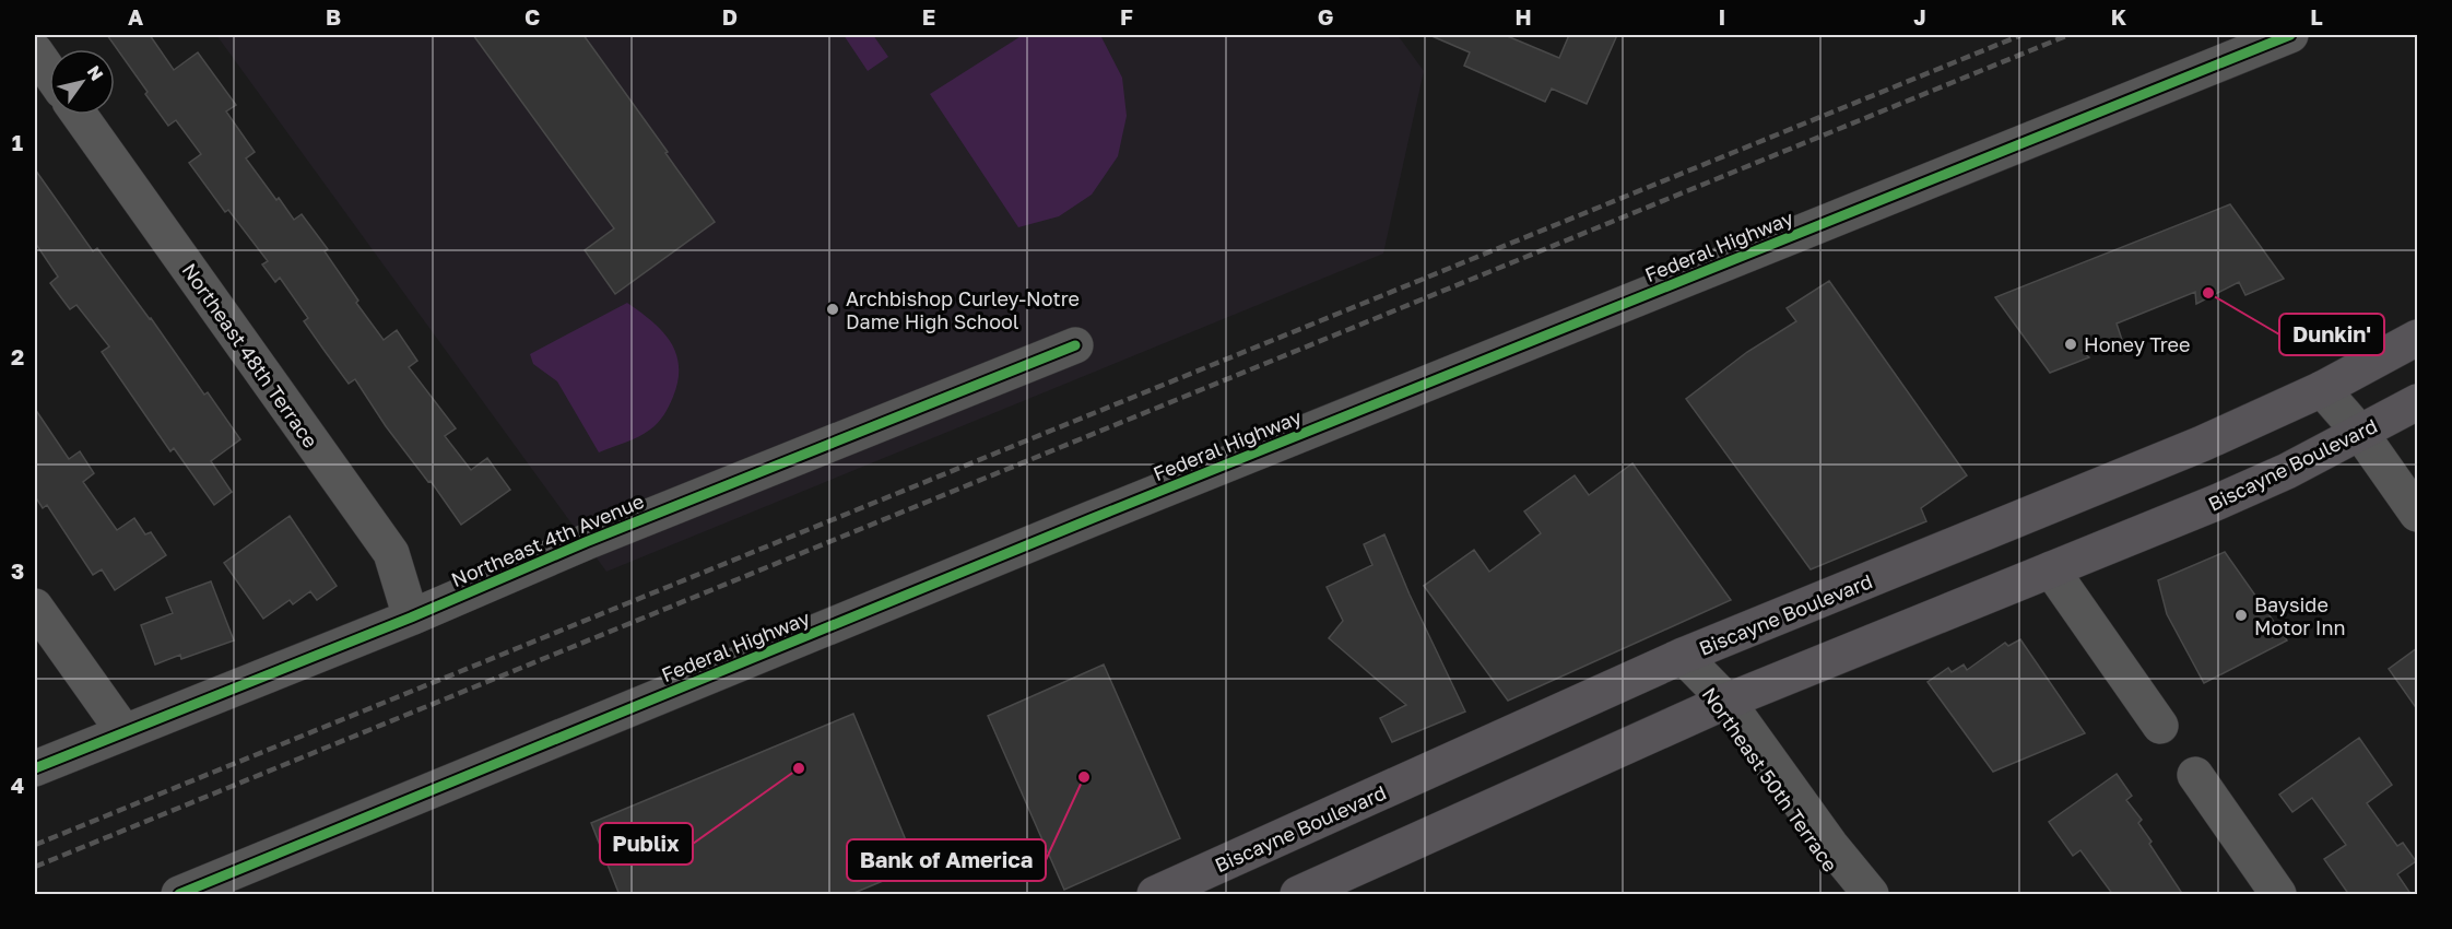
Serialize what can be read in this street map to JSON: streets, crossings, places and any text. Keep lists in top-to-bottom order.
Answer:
{
  "streets": {
    "main road": ["Biscayne Boulevard"],
    "street": [
      "Federal Highway",
      "Northeast 48th Terrace",
      "Northeast 4th Avenue",
      "Northeast 50th Terrace"
    ]
  },
  "crossings": [
    ["Northeast 48th Terrace", "Northeast 4th Avenue"],
    ["Biscayne Boulevard", "Northeast 50th Terrace"]
  ],
  "places": [
    "Dunkin'",
    "Archbishop Curley-Notre Dame High School",
    "Honey Tree",
    "Bayside Motor Inn",
    "Publix",
    "Bank of America"
  ],
  "north": "top right",
  "grid": {
    "columns": [
      "A",
      "B",
      "C",
      "D",
      "E",
      "F",
      "G",
      "H",
      "I",
      "J",
      "K",
      "L"
    ],
    "rows": [
      "1",
      "2",
      "3",
      "4"
    ]
  }
}
